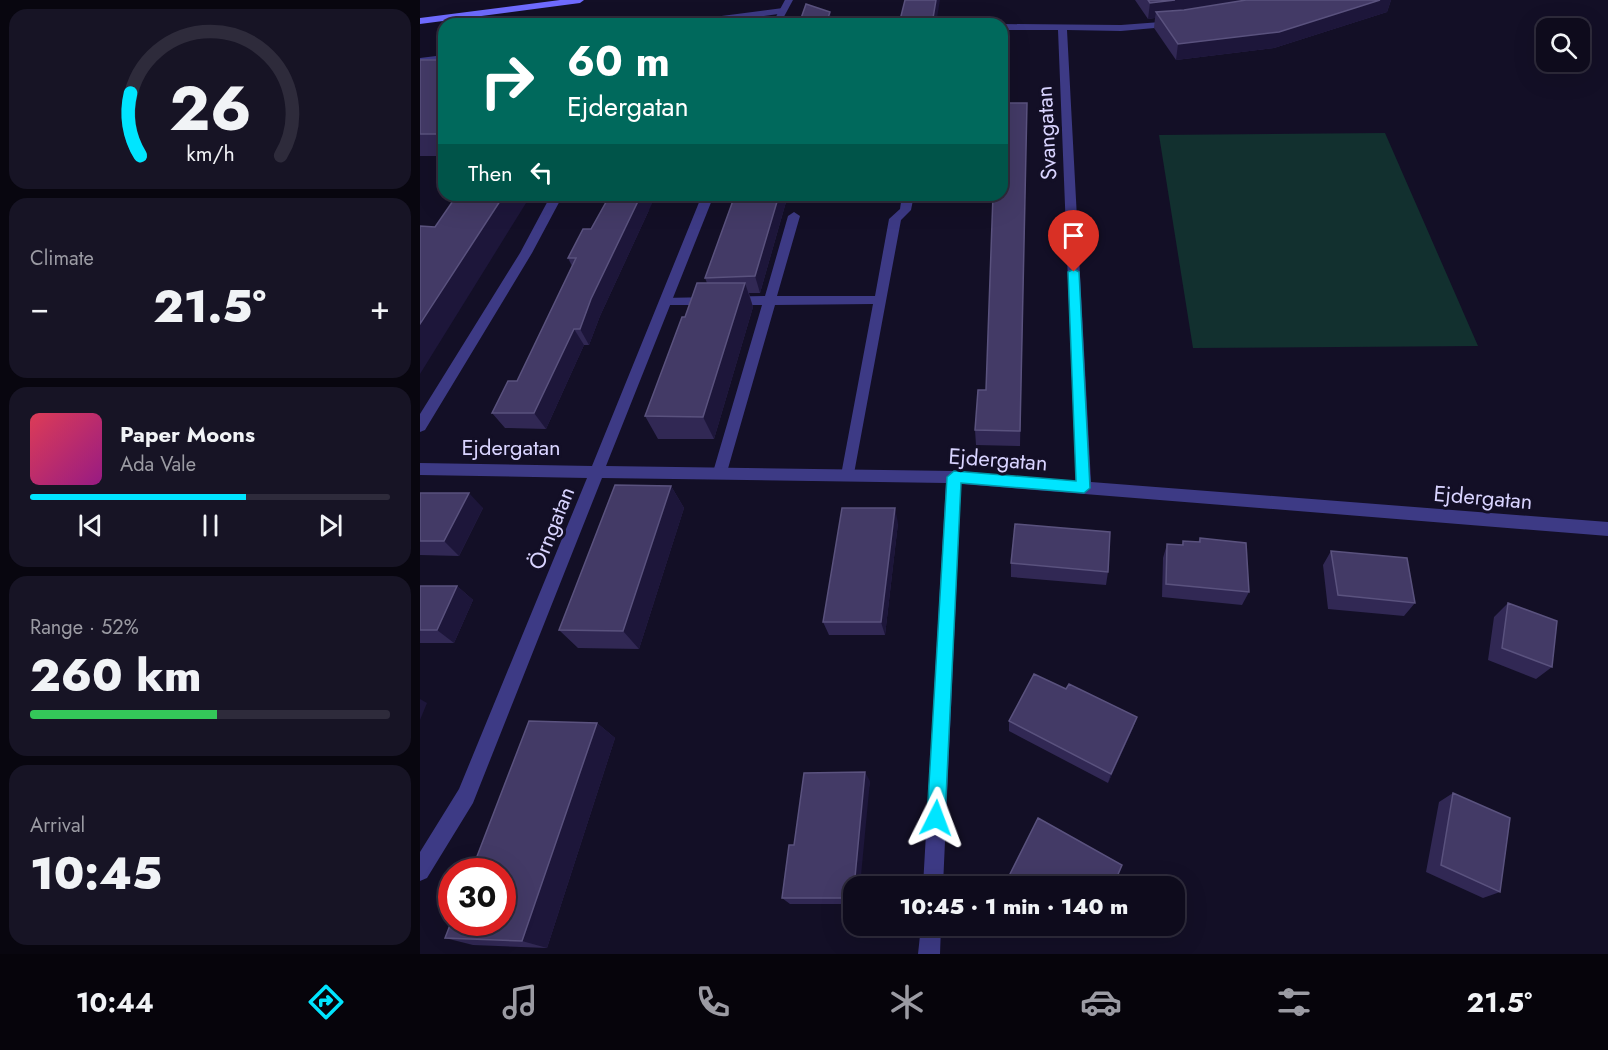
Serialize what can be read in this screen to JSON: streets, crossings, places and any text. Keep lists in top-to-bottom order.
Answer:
{
  "streets": {
    "street": ["Svangatan", "Ejdergatan", "Örngatan"]
  },
  "crossings": [
    ["Svangatan", "Ejdergatan"],
    ["Ejdergatan", "Örngatan"]
  ],
  "page": {
    "turn": ["60 m", "Ejdergatan"],
    "then": "Then",
    "tile": [
      "Climate",
      ["Range · 52%", "260 km"],
      ["Arrival", "10:45"]
    ],
    "heat": ["−", "21.5°", "+"],
    "song": ["Paper Moons", "Ada Vale"],
    "limit": "30",
    "trip": "10:45 · 1 min · 140 m",
    "tabs": ["10:44", "21.5°"],
    "gauge": ["26", "km/h"]
  }
}
